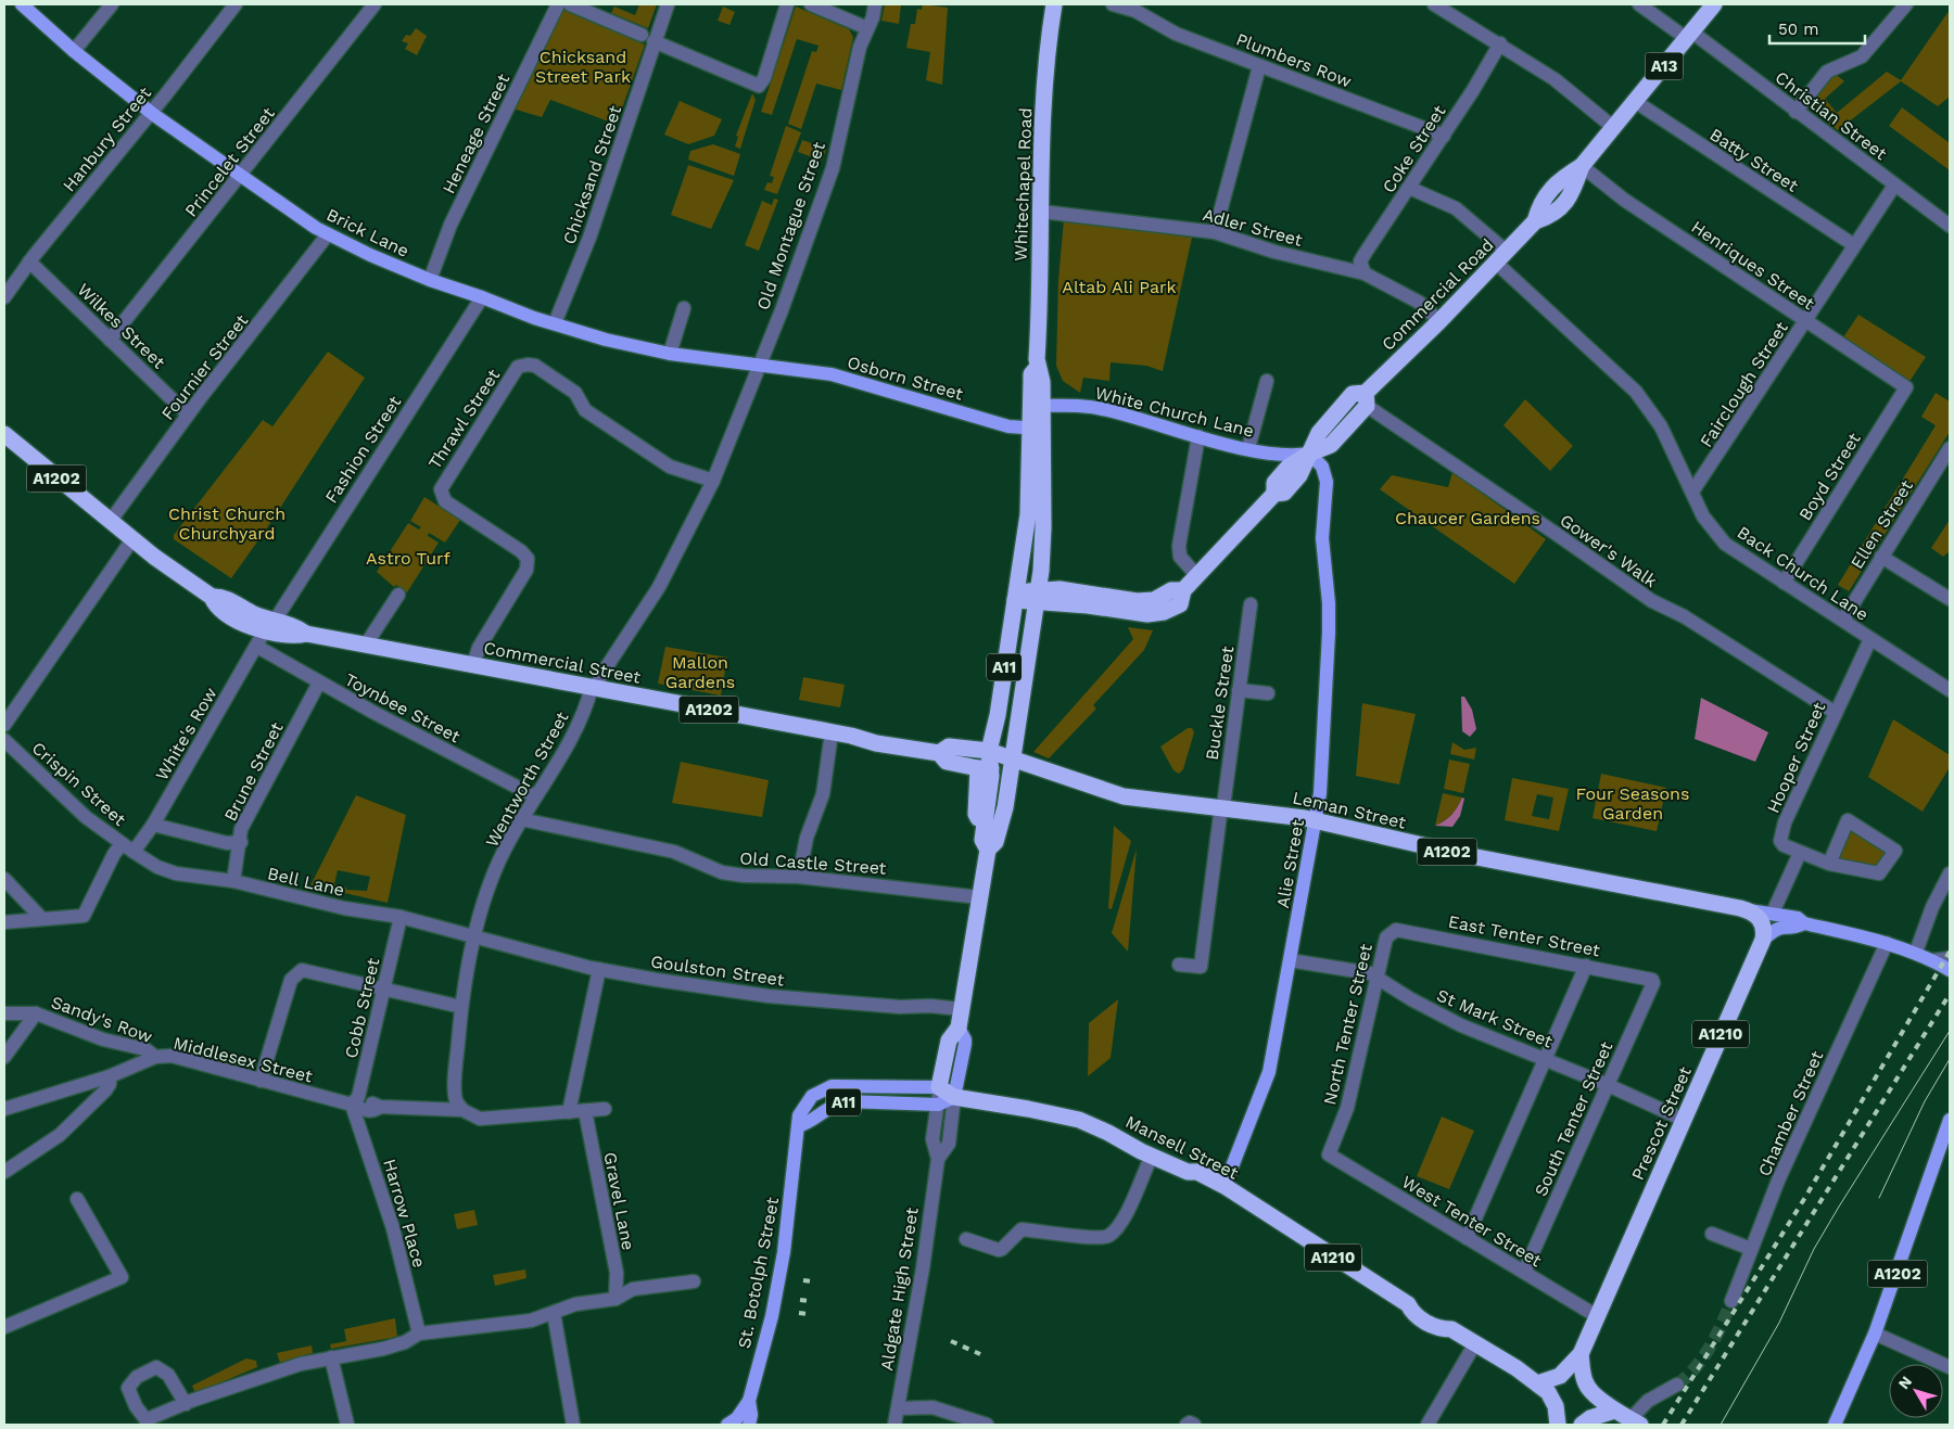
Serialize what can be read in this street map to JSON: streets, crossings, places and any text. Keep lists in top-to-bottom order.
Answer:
{
  "streets": {
    "highway": [
      "A13",
      "Whitechapel Road",
      "Commercial Road",
      "A1202",
      "Commercial Street",
      "A11",
      "Leman Street",
      "A1210",
      "Prescot Street",
      "Mansell Street"
    ],
    "main road": [
      "Brick Lane",
      "Osborn Street",
      "White Church Lane",
      "Alie Street",
      "St. Botolph Street"
    ],
    "street": [
      "Plumbers Row",
      "Christian Street",
      "Heneage Street",
      "Hanbury Street",
      "Coke Street",
      "Batty Street",
      "Princelet Street",
      "Chicksand Street",
      "Old Montague Street",
      "Adler Street",
      "Henriques Street",
      "Wilkes Street",
      "Fournier Street",
      "Fairclough Street",
      "Thrawl Street",
      "Fashion Street",
      "Boyd Street",
      "Ellen Street",
      "Gower's Walk",
      "Back Church Lane",
      "Buckle Street",
      "Toynbee Street",
      "White's Row",
      "Hooper Street",
      "Brune Street",
      "Wentworth Street",
      "Crispin Street",
      "Old Castle Street",
      "Bell Lane",
      "East Tenter Street",
      "Goulston Street",
      "Cobb Street",
      "St Mark Street",
      "Sandy's Row",
      "North Tenter Street",
      "Middlesex Street",
      "Chamber Street",
      "South Tenter Street",
      "Gravel Lane",
      "Harrow Place",
      "West Tenter Street",
      "Aldgate High Street"
    ]
  },
  "crossings": [
    ["Plumbers Row", "Coke Street"],
    ["Christian Street", "Commercial Road"],
    ["Christian Street", "Fairclough Street"],
    ["Heneage Street", "Brick Lane"],
    ["Hanbury Street", "Brick Lane"],
    ["Hanbury Street", "Wilkes Street"],
    ["Coke Street", "Adler Street"],
    ["Coke Street", "Back Church Lane"],
    ["Batty Street", "Commercial Road"],
    ["Batty Street", "Fairclough Street"],
    ["Princelet Street", "Brick Lane"],
    ["Princelet Street", "Wilkes Street"],
    ["Chicksand Street", "Brick Lane"],
    ["Whitechapel Road", "Adler Street"],
    ["Whitechapel Road", "Osborn Street"],
    ["Whitechapel Road", "White Church Lane"],
    ["Whitechapel Road", "A11"],
    ["Old Montague Street", "Brick Lane"],
    ["Old Montague Street", "Osborn Street"],
    ["Old Montague Street", "Wentworth Street"],
    ["Adler Street", "Commercial Road"],
    ["Brick Lane", "Fournier Street"],
    ["Brick Lane", "Osborn Street"],
    ["Brick Lane", "Fashion Street"],
    ["Brick Lane", "Wentworth Street"],
    ["Henriques Street", "Commercial Road"],
    ["Henriques Street", "Fairclough Street"],
    ["Henriques Street", "Boyd Street"],
    ["Commercial Road", "White Church Lane"],
    ["Commercial Road", "Gower's Walk"],
    ["Commercial Road", "Back Church Lane"],
    ["Commercial Road", "A11"],
    ["Commercial Road", "Alie Street"],
    ["Wilkes Street", "Fournier Street"],
    ["Fournier Street", "Commercial Street"],
    ["Osborn Street", "A11"],
    ["Osborn Street", "Wentworth Street"],
    ["Fairclough Street", "Back Church Lane"],
    ["White Church Lane", "Alie Street"],
    ["Thrawl Street", "Commercial Street"],
    ["Thrawl Street", "Wentworth Street"],
    ["Fashion Street", "Commercial Street"],
    ["Fashion Street", "White's Row"],
    ["Boyd Street", "Back Church Lane"],
    ["Ellen Street", "Back Church Lane"],
    ["Gower's Walk", "Hooper Street"],
    ["Back Church Lane", "Hooper Street"],
    ["Commercial Street", "A11"],
    ["Commercial Street", "White's Row"],
    ["Commercial Street", "Wentworth Street"],
    ["Commercial Street", "Leman Street"],
    ["A11", "Leman Street"],
    ["A11", "Old Castle Street"],
    ["A11", "Goulston Street"],
    ["A11", "Mansell Street"],
    ["A11", "St. Botolph Street"],
    ["A11", "Aldgate High Street"],
    ["Buckle Street", "Leman Street"],
    ["Toynbee Street", "White's Row"],
    ["Toynbee Street", "Brune Street"],
    ["Toynbee Street", "Wentworth Street"],
    ["White's Row", "Crispin Street"],
    ["White's Row", "Bell Lane"],
    ["Brune Street", "Bell Lane"],
    ["Wentworth Street", "Old Castle Street"],
    ["Wentworth Street", "Bell Lane"],
    ["Wentworth Street", "Goulston Street"],
    ["Wentworth Street", "Middlesex Street"],
    ["Crispin Street", "Bell Lane"],
    ["Leman Street", "Alie Street"],
    ["Leman Street", "Chamber Street"],
    ["Leman Street", "Prescot Street"],
    ["Alie Street", "St Mark Street"],
    ["Alie Street", "Mansell Street"],
    ["Bell Lane", "Goulston Street"],
    ["Bell Lane", "Cobb Street"],
    ["East Tenter Street", "North Tenter Street"],
    ["East Tenter Street", "South Tenter Street"],
    ["Cobb Street", "Middlesex Street"],
    ["Cobb Street", "Harrow Place"],
    ["St Mark Street", "North Tenter Street"],
    ["St Mark Street", "South Tenter Street"],
    ["St Mark Street", "Prescot Street"],
    ["Sandy's Row", "Middlesex Street"],
    ["North Tenter Street", "West Tenter Street"],
    ["Middlesex Street", "Gravel Lane"],
    ["Middlesex Street", "Harrow Place"],
    ["South Tenter Street", "West Tenter Street"],
    ["Prescot Street", "Mansell Street"],
    ["Prescot Street", "West Tenter Street"],
    ["Mansell Street", "Aldgate High Street"],
    ["St. Botolph Street", "Aldgate High Street"]
  ],
  "parks": [
    "Chicksand Street Park",
    "Altab Ali Park",
    "Christ Church Churchyard",
    "Chaucer Gardens",
    "Astro Turf",
    "Mallon Gardens",
    "Four Seasons Garden"
  ],
  "scale_bar": "50 m",
  "north": "top left"
}
